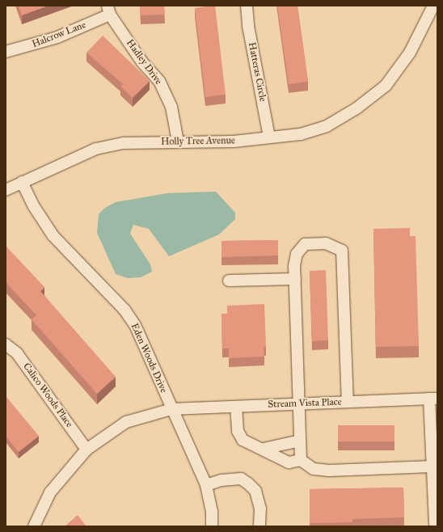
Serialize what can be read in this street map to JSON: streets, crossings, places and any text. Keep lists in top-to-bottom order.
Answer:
{
  "streets": {
    "street": [
      "Halcrow Lane",
      "Hadley Drive",
      "Hatteras Circle",
      "Holly Tree Avenue",
      "Eden Woods Drive",
      "Calico Woods Place",
      "Stream Vista Place"
    ]
  },
  "crossings": [
    ["Halcrow Lane", "Hadley Drive"],
    ["Hadley Drive", "Holly Tree Avenue"],
    ["Hatteras Circle", "Holly Tree Avenue"],
    ["Holly Tree Avenue", "Eden Woods Drive"],
    ["Eden Woods Drive", "Stream Vista Place"],
    ["Calico Woods Place", "Stream Vista Place"]
  ]
}
